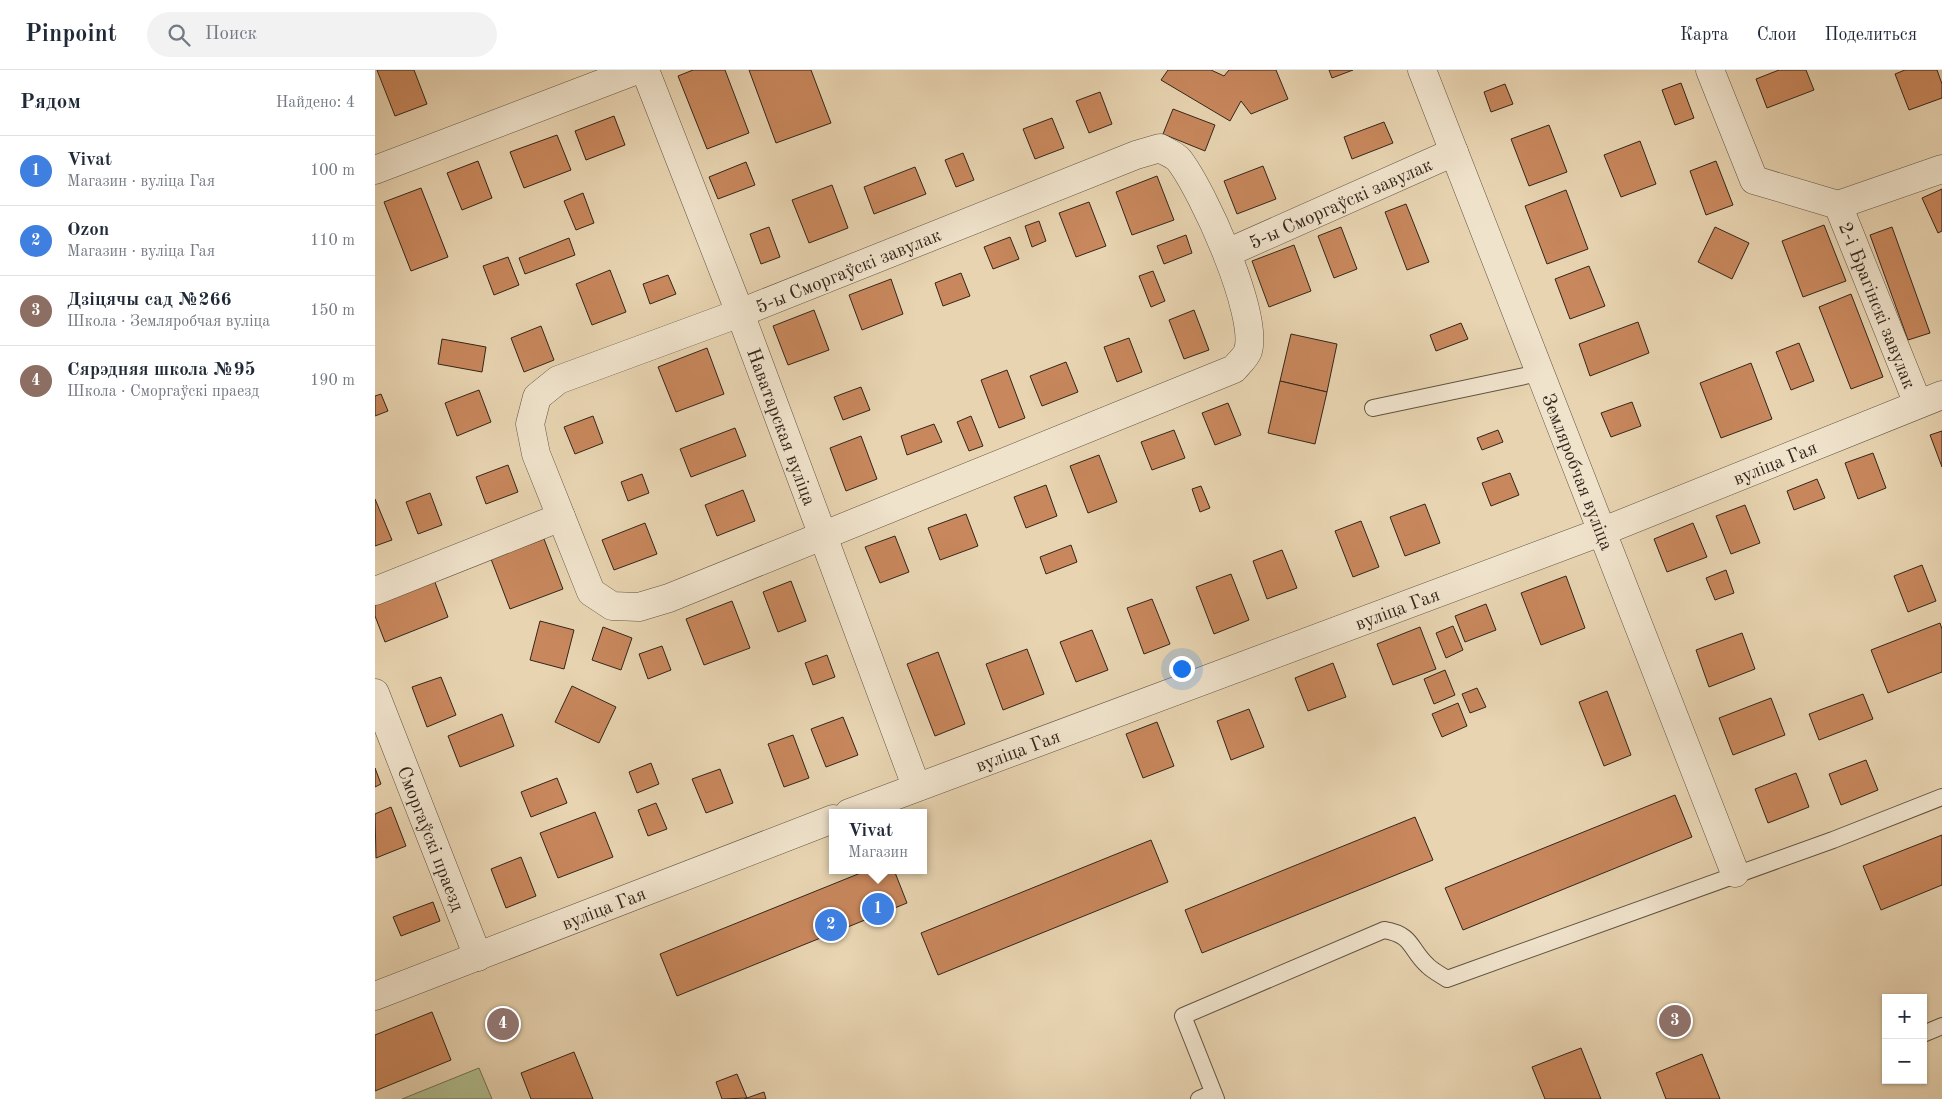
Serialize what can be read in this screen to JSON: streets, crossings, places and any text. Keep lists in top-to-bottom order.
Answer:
{
  "streets": {
    "street": [
      "5-ы Сморгаўскі завулак",
      "2-і Брагінскі завулак",
      "Наватарская вуліца",
      "вуліца Гая",
      "Земляробчая вуліца",
      "Сморгаўскі праезд"
    ]
  },
  "crossings": [
    ["5-ы Сморгаўскі завулак", "Наватарская вуліца"],
    ["5-ы Сморгаўскі завулак", "Земляробчая вуліца"],
    ["2-і Брагінскі завулак", "вуліца Гая"],
    ["Наватарская вуліца", "вуліца Гая"],
    ["вуліца Гая", "Земляробчая вуліца"],
    ["вуліца Гая", "Сморгаўскі праезд"]
  ],
  "page": {
    "header": "Pinpoint",
    "search": "Поиск",
    "nav": ["Карта", "Слои", "Поделиться"],
    "heading": ["Рядом", "Найдено: 4"],
    "list": [
      {
        "mark": "1",
        "name": "Vivat",
        "note": "Магазин · вуліца Гая",
        "value": "100 m"
      },
      {
        "mark": "2",
        "name": "Ozon",
        "note": "Магазин · вуліца Гая",
        "value": "110 m"
      },
      {
        "mark": "3",
        "name": "Дзіцячы сад №266",
        "note": "Школа · Земляробчая вуліца",
        "value": "150 m"
      },
      {
        "mark": "4",
        "name": "Сярэдняя школа №95",
        "note": "Школа · Сморгаўскі праезд",
        "value": "190 m"
      }
    ],
    "popup": ["Vivat", "Магазин"],
    "pins": [
      "1",
      "2",
      "3",
      "4"
    ],
    "map_buttons": ["+", "−"]
  }
}
